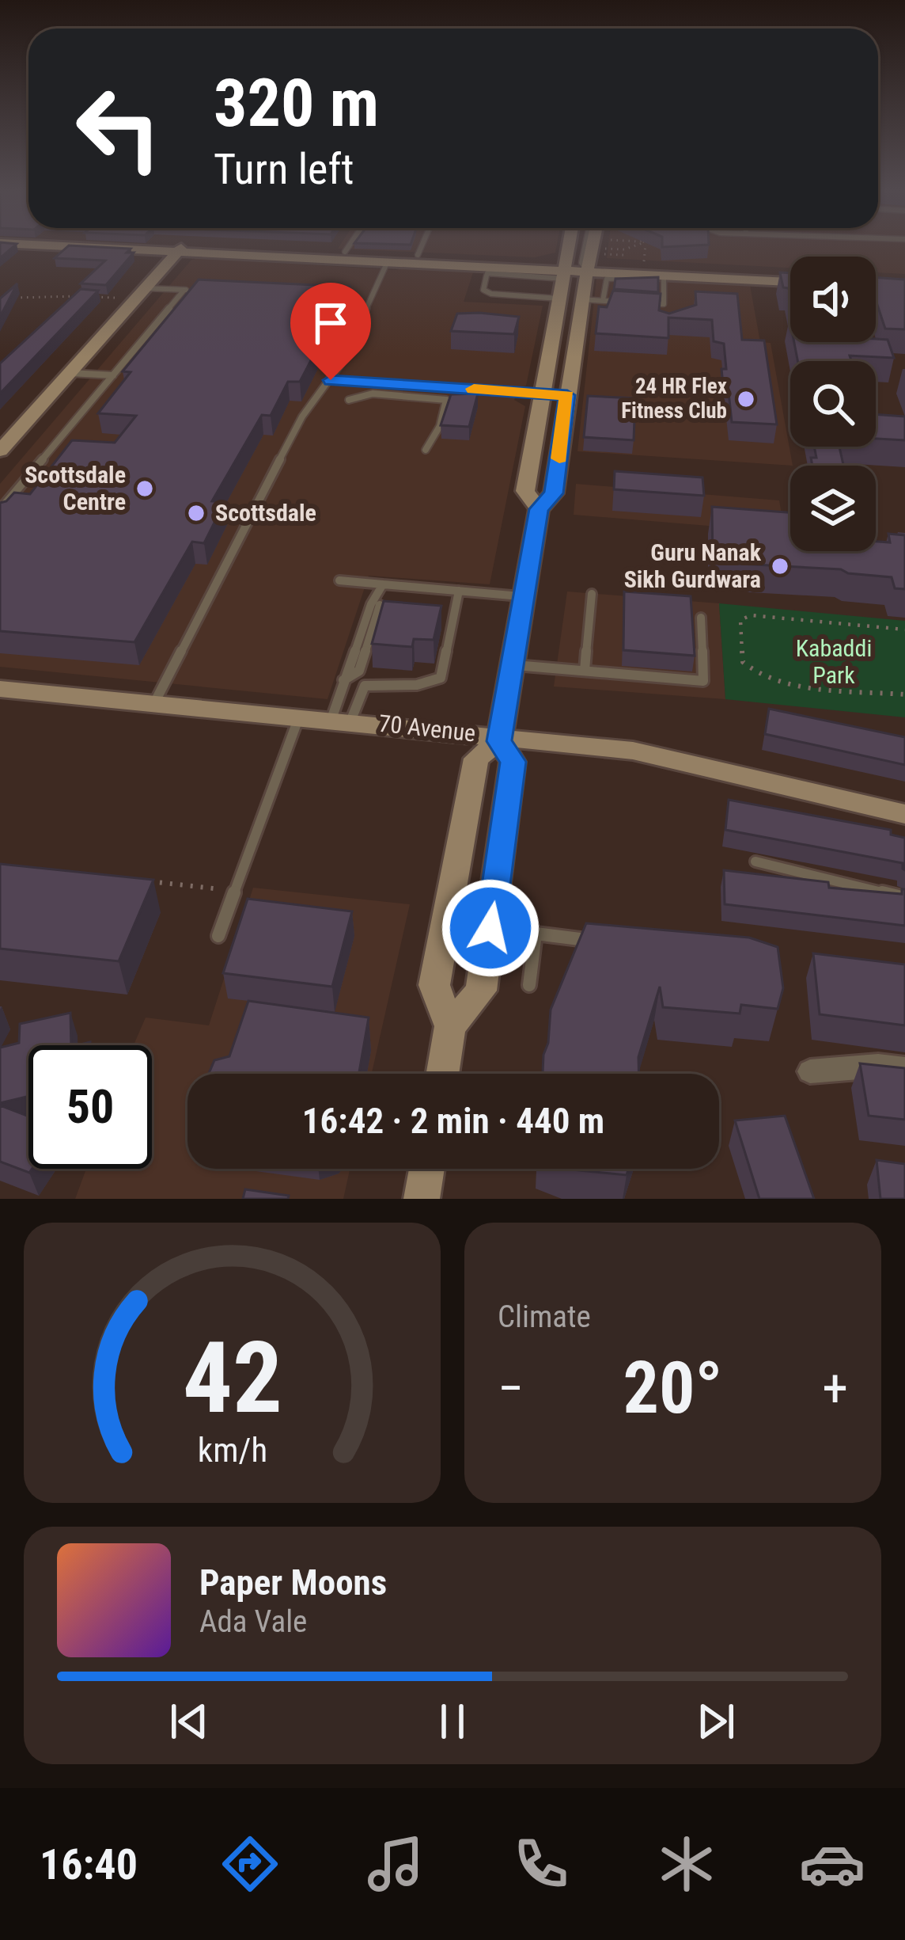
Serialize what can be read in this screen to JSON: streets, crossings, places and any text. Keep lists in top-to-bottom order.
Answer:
{
  "streets": {
    "main road": ["70 Avenue"]
  },
  "parks": ["Kabaddi Park"],
  "places": [
    "24 HR Flex Fitness Club",
    "Scottsdale Centre",
    "Scottsdale",
    "Guru Nanak Sikh Gurdwara"
  ],
  "page": {
    "turn": ["320 m", "Turn left"],
    "limit": "50",
    "trip": "16:42 · 2 min · 440 m",
    "tile": "Climate",
    "heat": ["−", "20°", "+"],
    "song": ["Paper Moons", "Ada Vale"],
    "tabs": "16:40",
    "gauge": ["42", "km/h"]
  }
}
